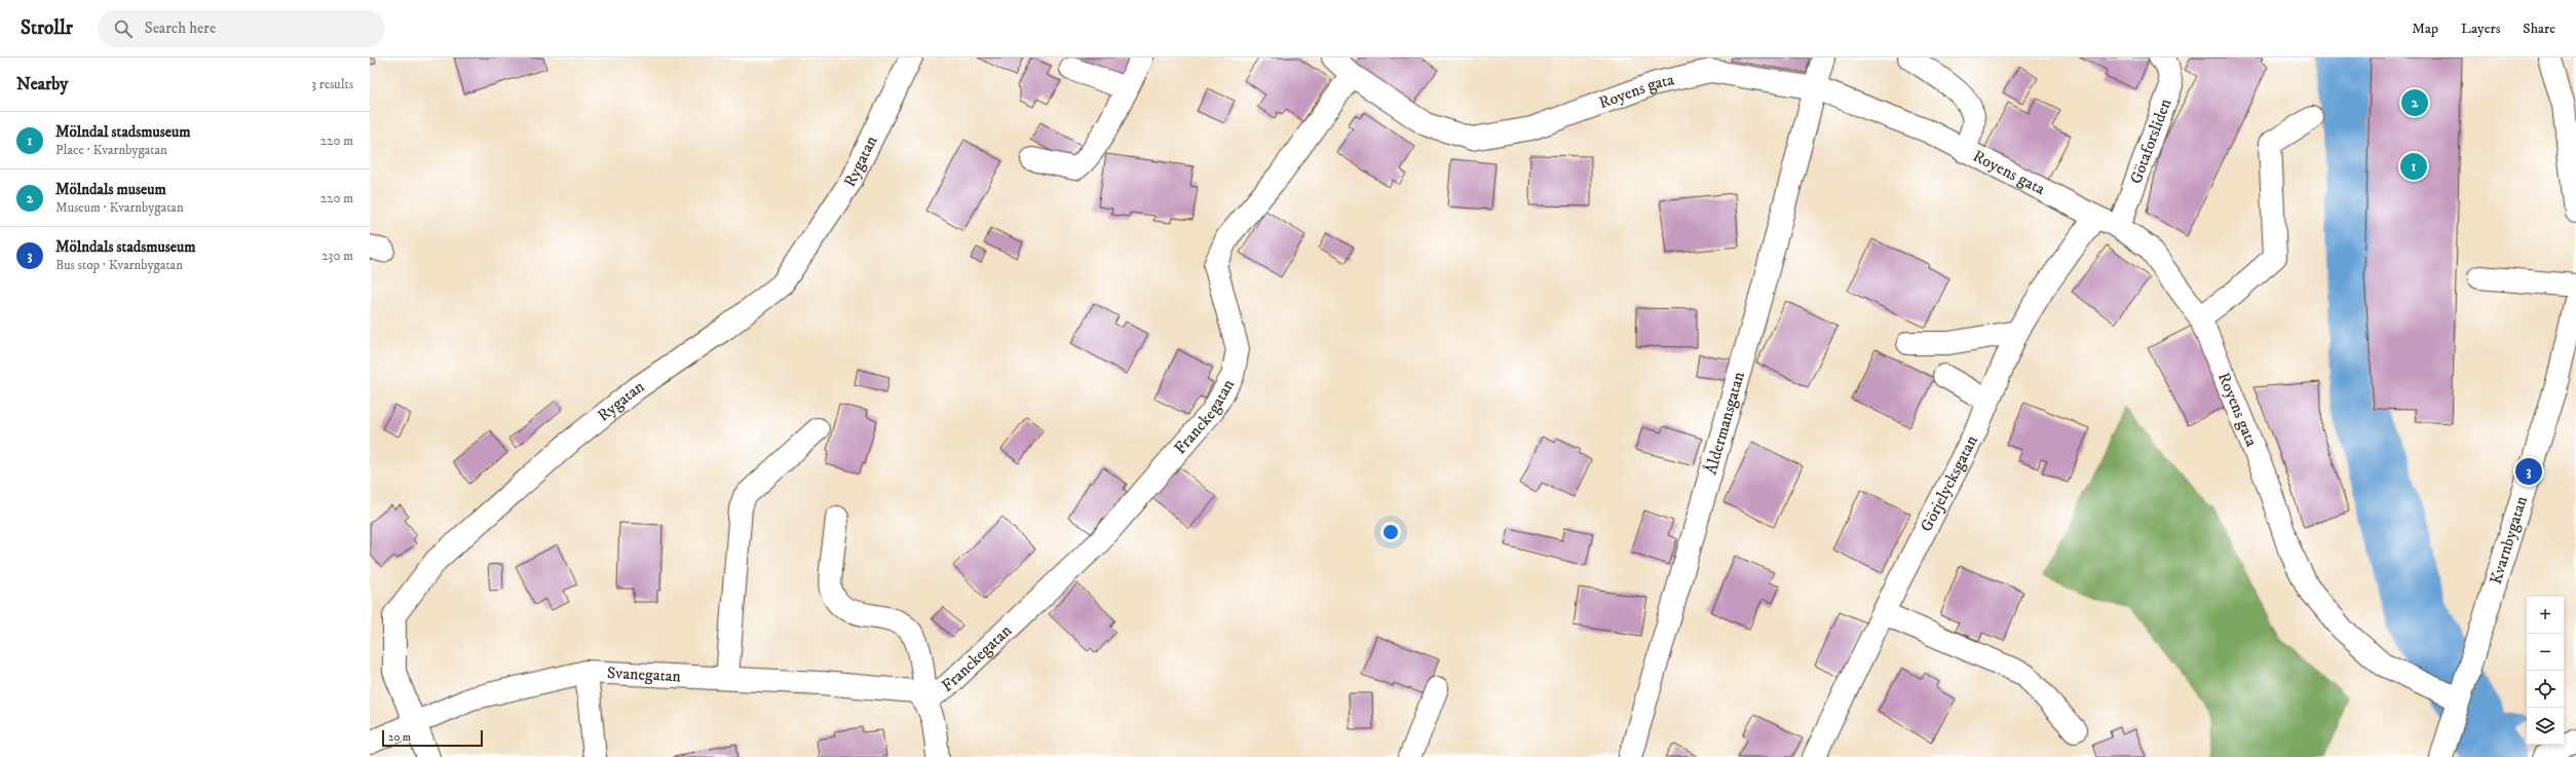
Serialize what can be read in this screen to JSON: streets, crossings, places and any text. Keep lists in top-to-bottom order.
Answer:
{
  "streets": {
    "street": [
      "Royens gata",
      "Götaforsliden",
      "Rygatan",
      "Franckegatan",
      "Åldermansgatan",
      "Görjelycksgatan",
      "Kvarnbygatan",
      "Svanegatan"
    ]
  },
  "crossings": [
    ["Royens gata", "Götaforsliden"],
    ["Royens gata", "Franckegatan"],
    ["Royens gata", "Åldermansgatan"],
    ["Royens gata", "Görjelycksgatan"],
    ["Royens gata", "Kvarnbygatan"],
    ["Rygatan", "Svanegatan"],
    ["Franckegatan", "Svanegatan"]
  ],
  "scale_bar": "20 m",
  "page": {
    "header": "Strollr",
    "search": "Search here",
    "nav": ["Map", "Layers", "Share"],
    "heading": ["Nearby", "3 results"],
    "pins": ["2", "1", "3"],
    "list": [
      {
        "mark": "1",
        "name": "Mölndal stadsmuseum",
        "note": "Place · Kvarnbygatan",
        "value": "220 m"
      },
      {
        "mark": "2",
        "name": "Mölndals museum",
        "note": "Museum · Kvarnbygatan",
        "value": "220 m"
      },
      {
        "mark": "3",
        "name": "Mölndals stadsmuseum",
        "note": "Bus stop · Kvarnbygatan",
        "value": "230 m"
      }
    ],
    "map_buttons": ["+", "−"],
    "scale": "20 m"
  }
}
